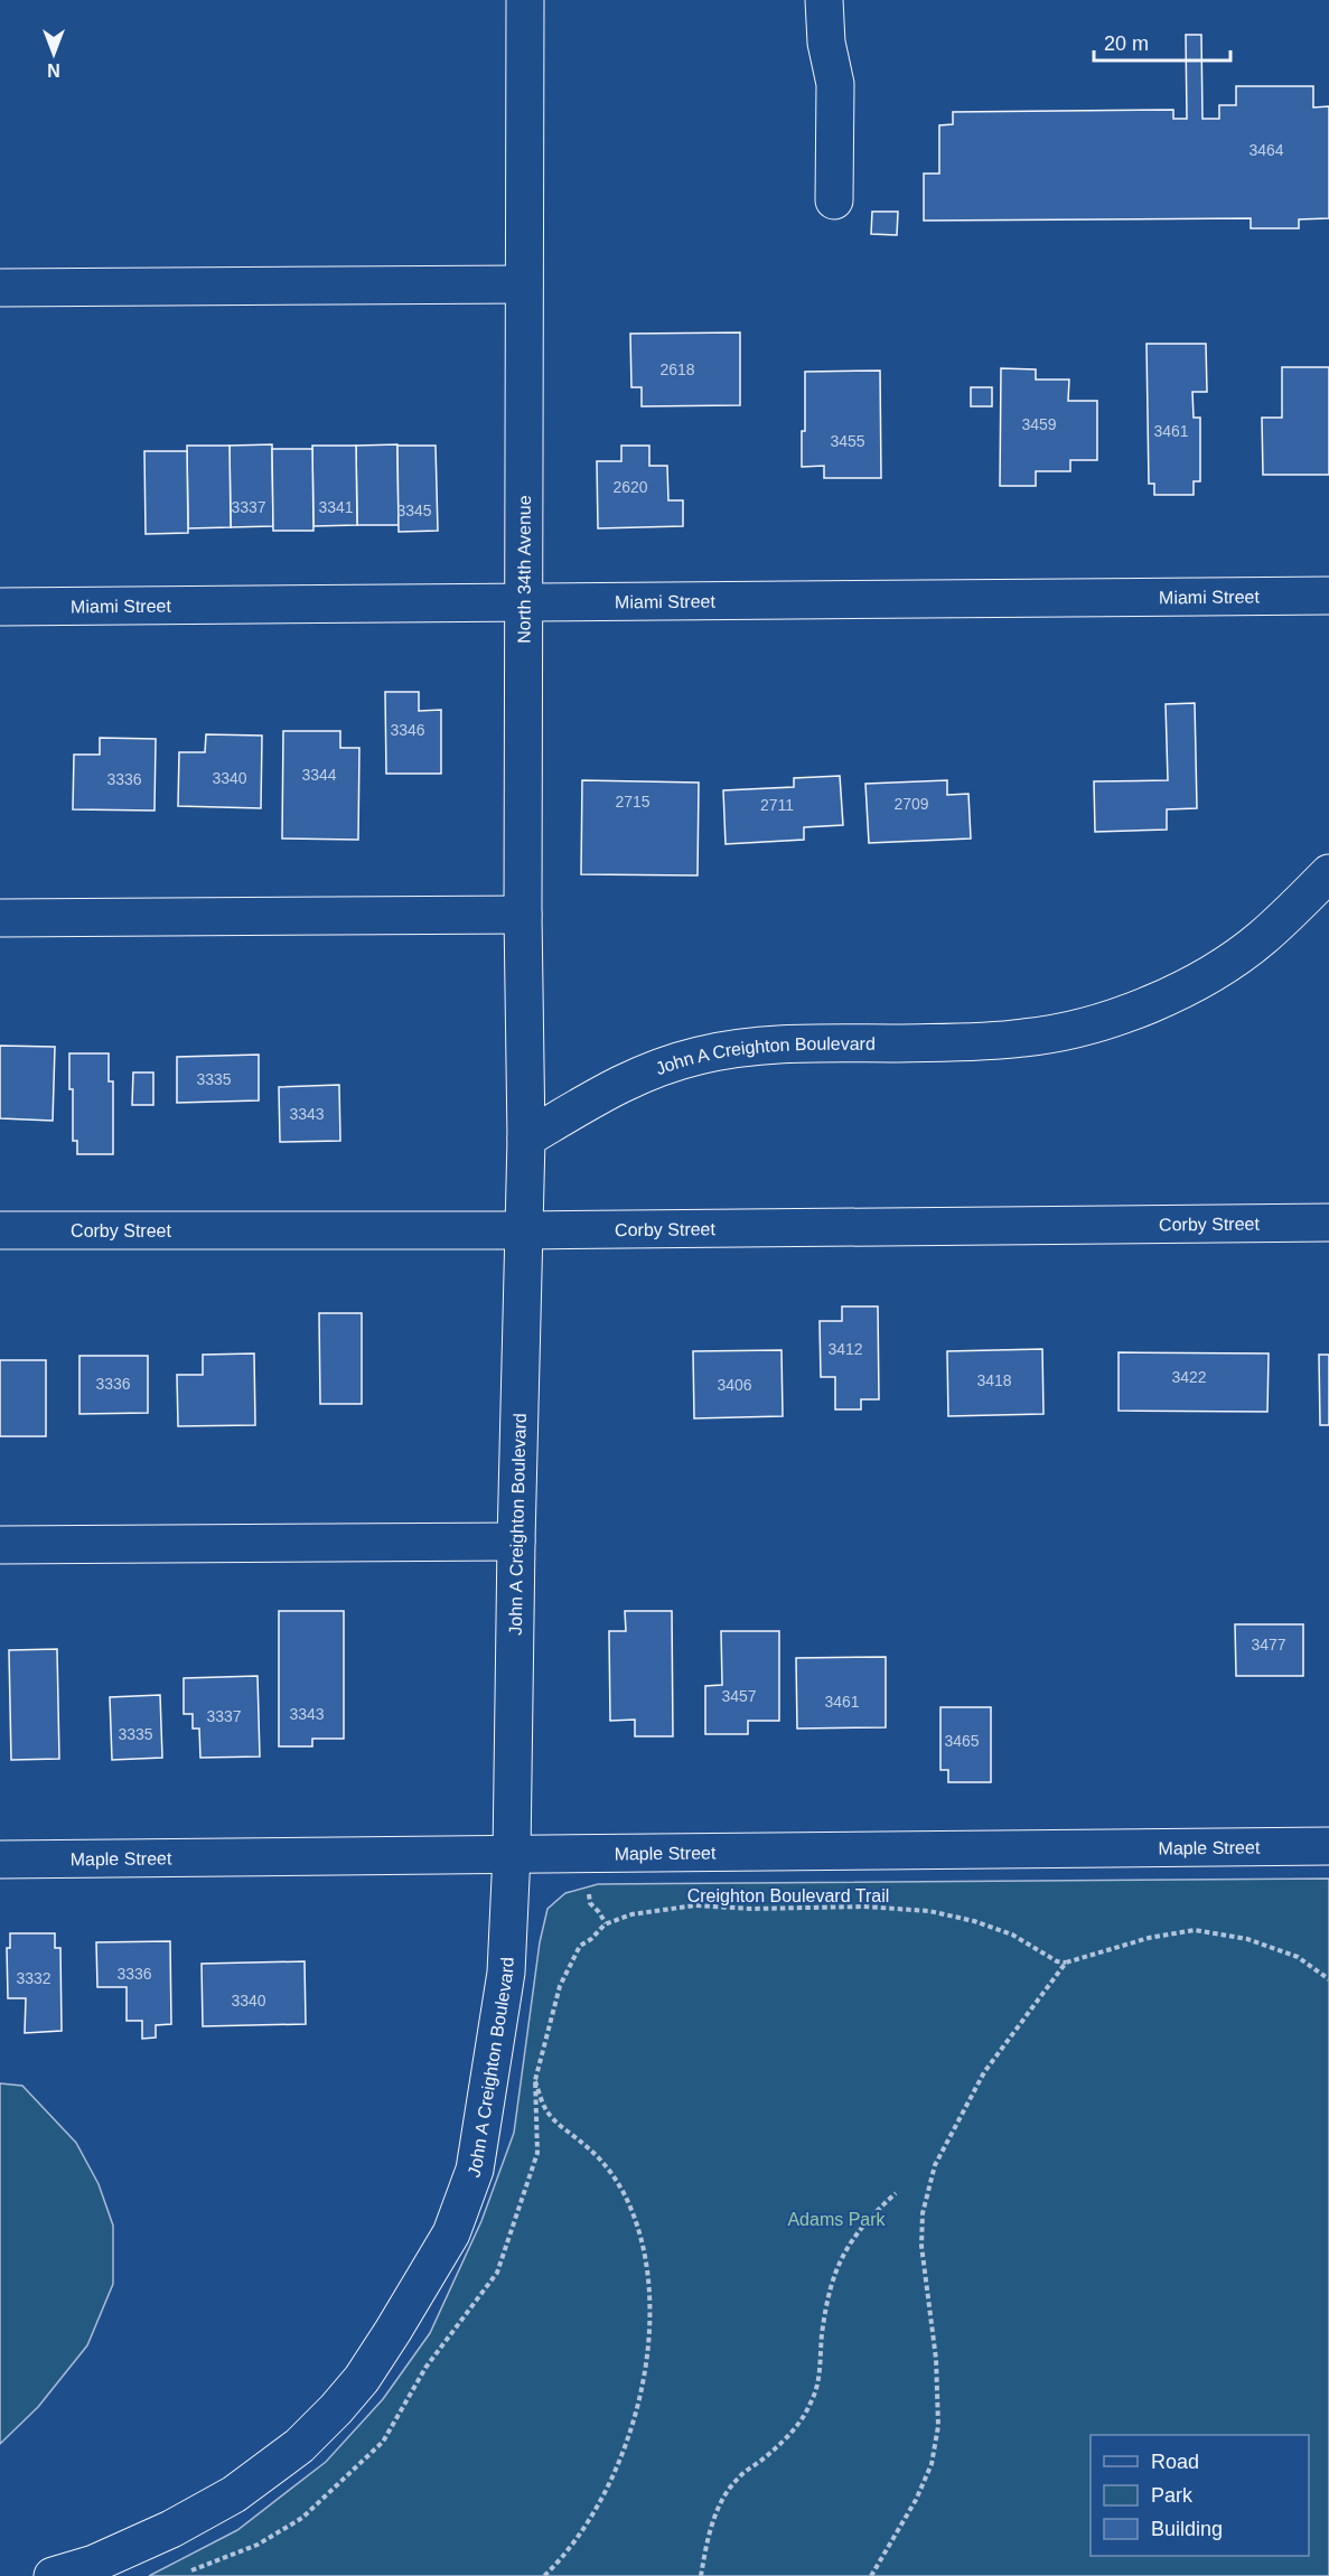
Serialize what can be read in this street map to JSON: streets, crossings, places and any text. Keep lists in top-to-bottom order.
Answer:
{
  "streets": {
    "street": [
      "North 34th Avenue",
      "Miami Street",
      "John A Creighton Boulevard",
      "Corby Street",
      "Maple Street"
    ],
    "path": ["Creighton Boulevard Trail"]
  },
  "crossings": [
    ["North 34th Avenue", "Miami Street"],
    ["North 34th Avenue", "John A Creighton Boulevard"],
    ["John A Creighton Boulevard", "Corby Street"],
    ["John A Creighton Boulevard", "Maple Street"]
  ],
  "parks": ["Adams Park"],
  "house_numbers": [
    "3464",
    "2618",
    "3459",
    "3461",
    "3455",
    "2620",
    "3337",
    "3341",
    "3345",
    "3346",
    "3344",
    "3340",
    "3336",
    "2715",
    "2709",
    "2711",
    "3335",
    "3343",
    "3412",
    "3422",
    "3418",
    "3336",
    "3406",
    "3477",
    "3457",
    "3461",
    "3343",
    "3337",
    "3335",
    "3465",
    "3336",
    "3332",
    "3340"
  ],
  "legend": ["Road", "Park", "Building"],
  "scale_bar": "20 m",
  "north": "bottom"
}
